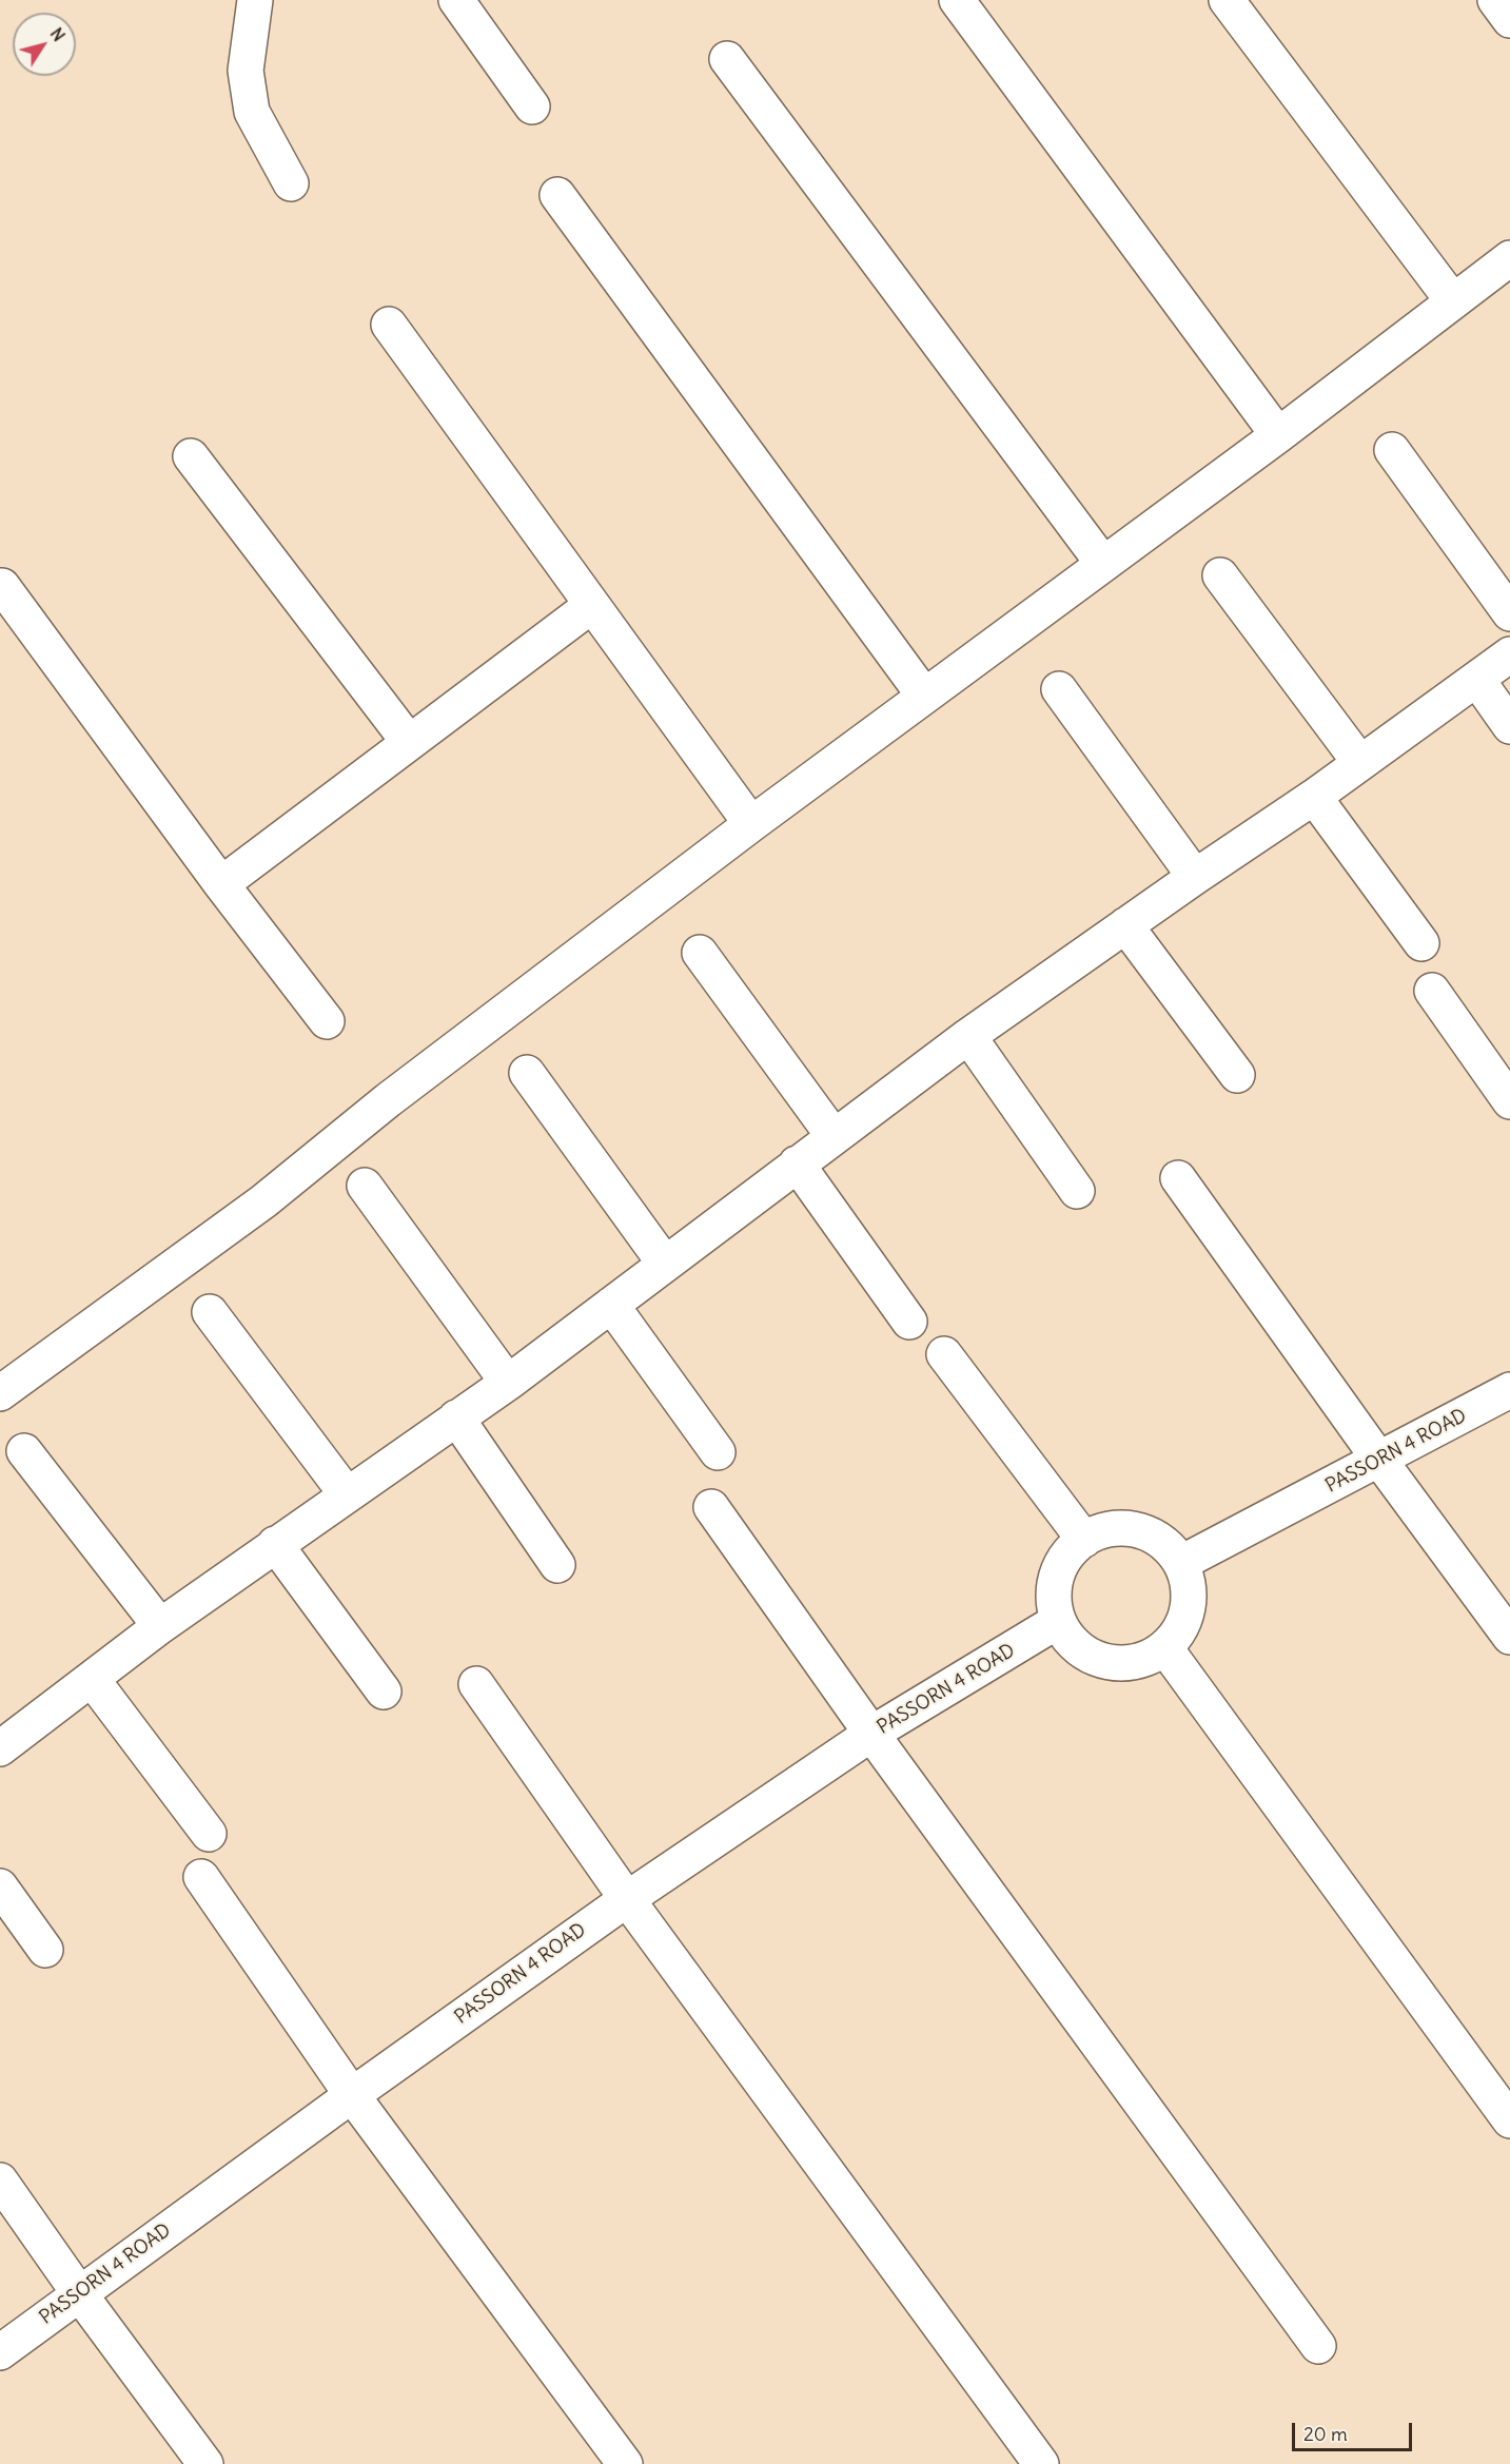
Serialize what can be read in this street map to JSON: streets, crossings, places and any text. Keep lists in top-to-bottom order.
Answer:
{
  "streets": {
    "street": ["PASSORN 4 ROAD"]
  },
  "scale_bar": "20 m",
  "north": "top right"
}
